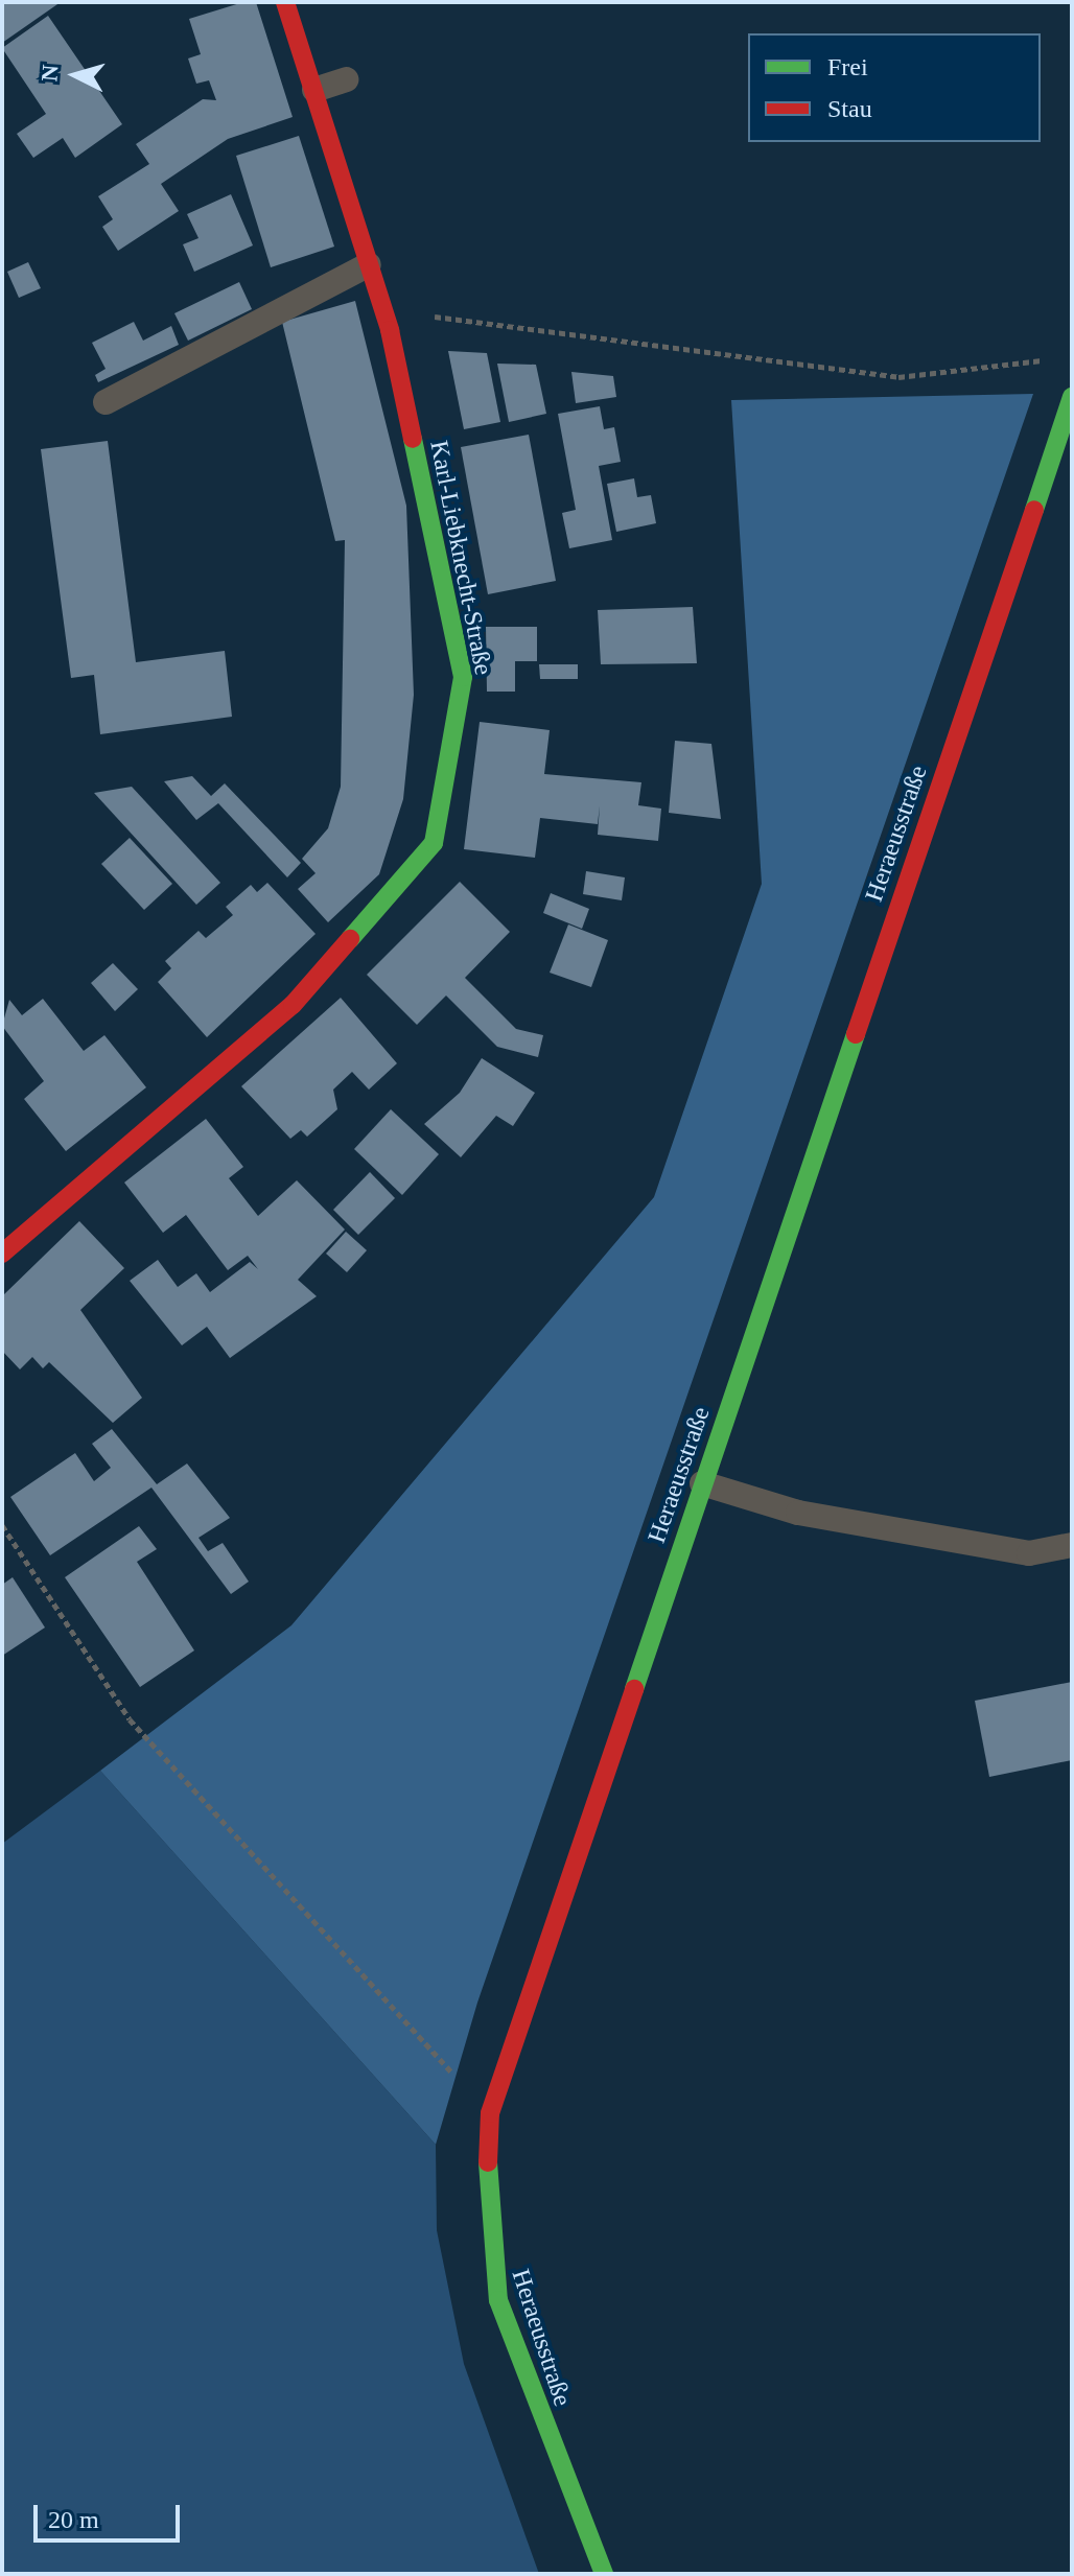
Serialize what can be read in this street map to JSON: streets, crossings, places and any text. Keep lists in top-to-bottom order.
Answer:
{
  "streets": {
    "street": ["Karl-Liebknecht-Straße", "Heraeusstraße"]
  },
  "legend": ["Frei", "Stau"],
  "scale_bar": "20 m",
  "north": "left"
}
